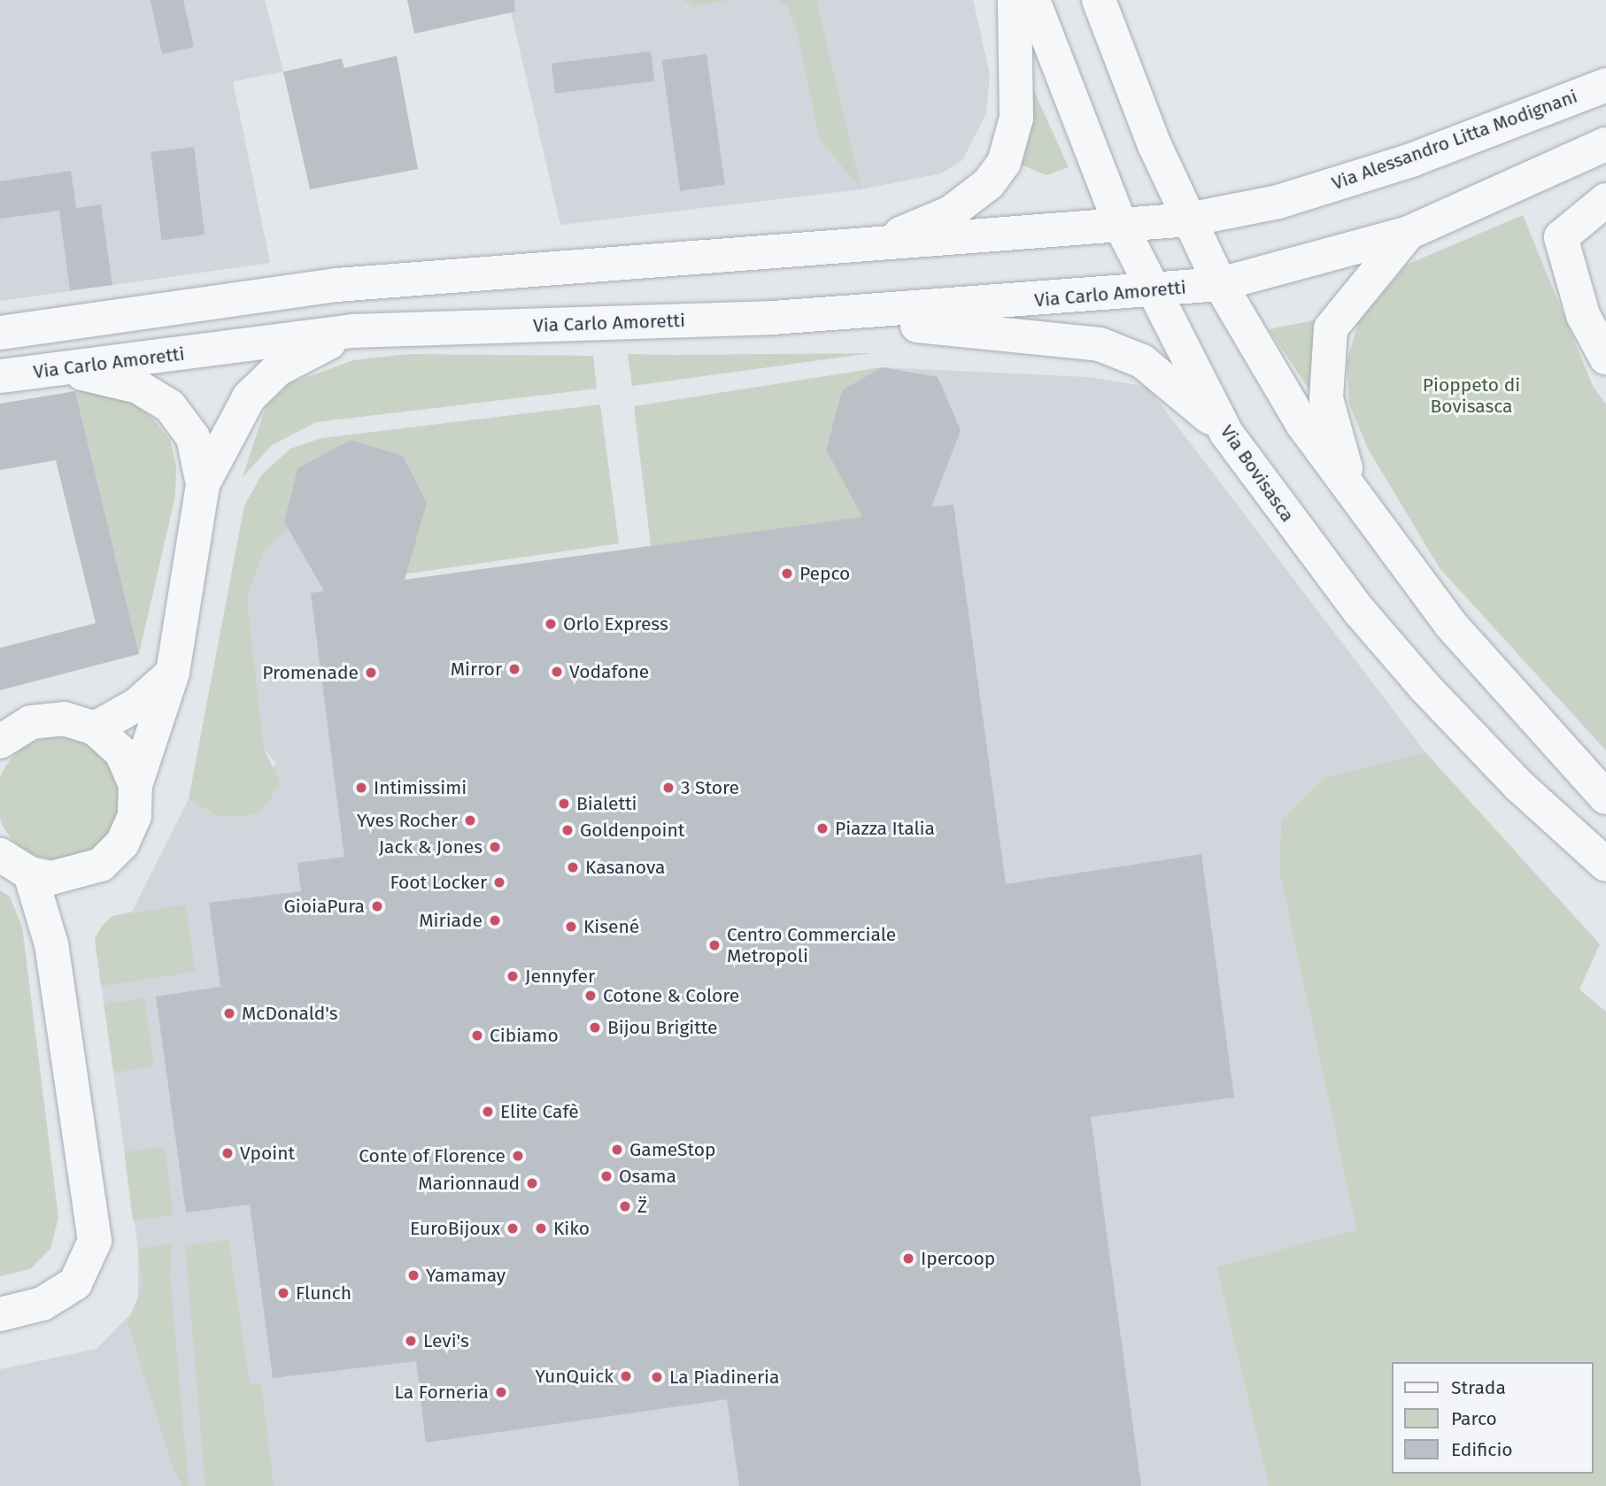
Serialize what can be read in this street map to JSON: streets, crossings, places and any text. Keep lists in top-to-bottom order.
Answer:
{
  "streets": {
    "street": ["Via Alessandro Litta Modignani", "Via Carlo Amoretti", "Via Bovisasca"]
  },
  "crossings": [
    ["Via Alessandro Litta Modignani", "Via Bovisasca"],
    ["Via Carlo Amoretti", "Via Bovisasca"]
  ],
  "parks": ["Pioppeto di Bovisasca"],
  "places": [
    "Pepco",
    "Orlo Express",
    "Mirror",
    "Vodafone",
    "Promenade",
    "Intimissimi",
    "3 Store",
    "Bialetti",
    "Yves Rocher",
    "Piazza Italia",
    "Goldenpoint",
    "Jack & Jones",
    "Kasanova",
    "Foot Locker",
    "GioiaPura",
    "Miriade",
    "Kisené",
    "Centro Commerciale Metropoli",
    "Jennyfer",
    "Cotone & Colore",
    "McDonald's",
    "Bijou Brigitte",
    "Cibiamo",
    "Elite Cafè",
    "GameStop",
    "Vpoint",
    "Conte of Florence",
    "Osama",
    "Marionnaud",
    "Z̈",
    "EuroBijoux",
    "Kiko",
    "Ipercoop",
    "Yamamay",
    "Flunch",
    "Levi's",
    "YunQuick",
    "La Piadineria",
    "La Forneria"
  ],
  "legend": ["Strada", "Parco", "Edificio"]
}
